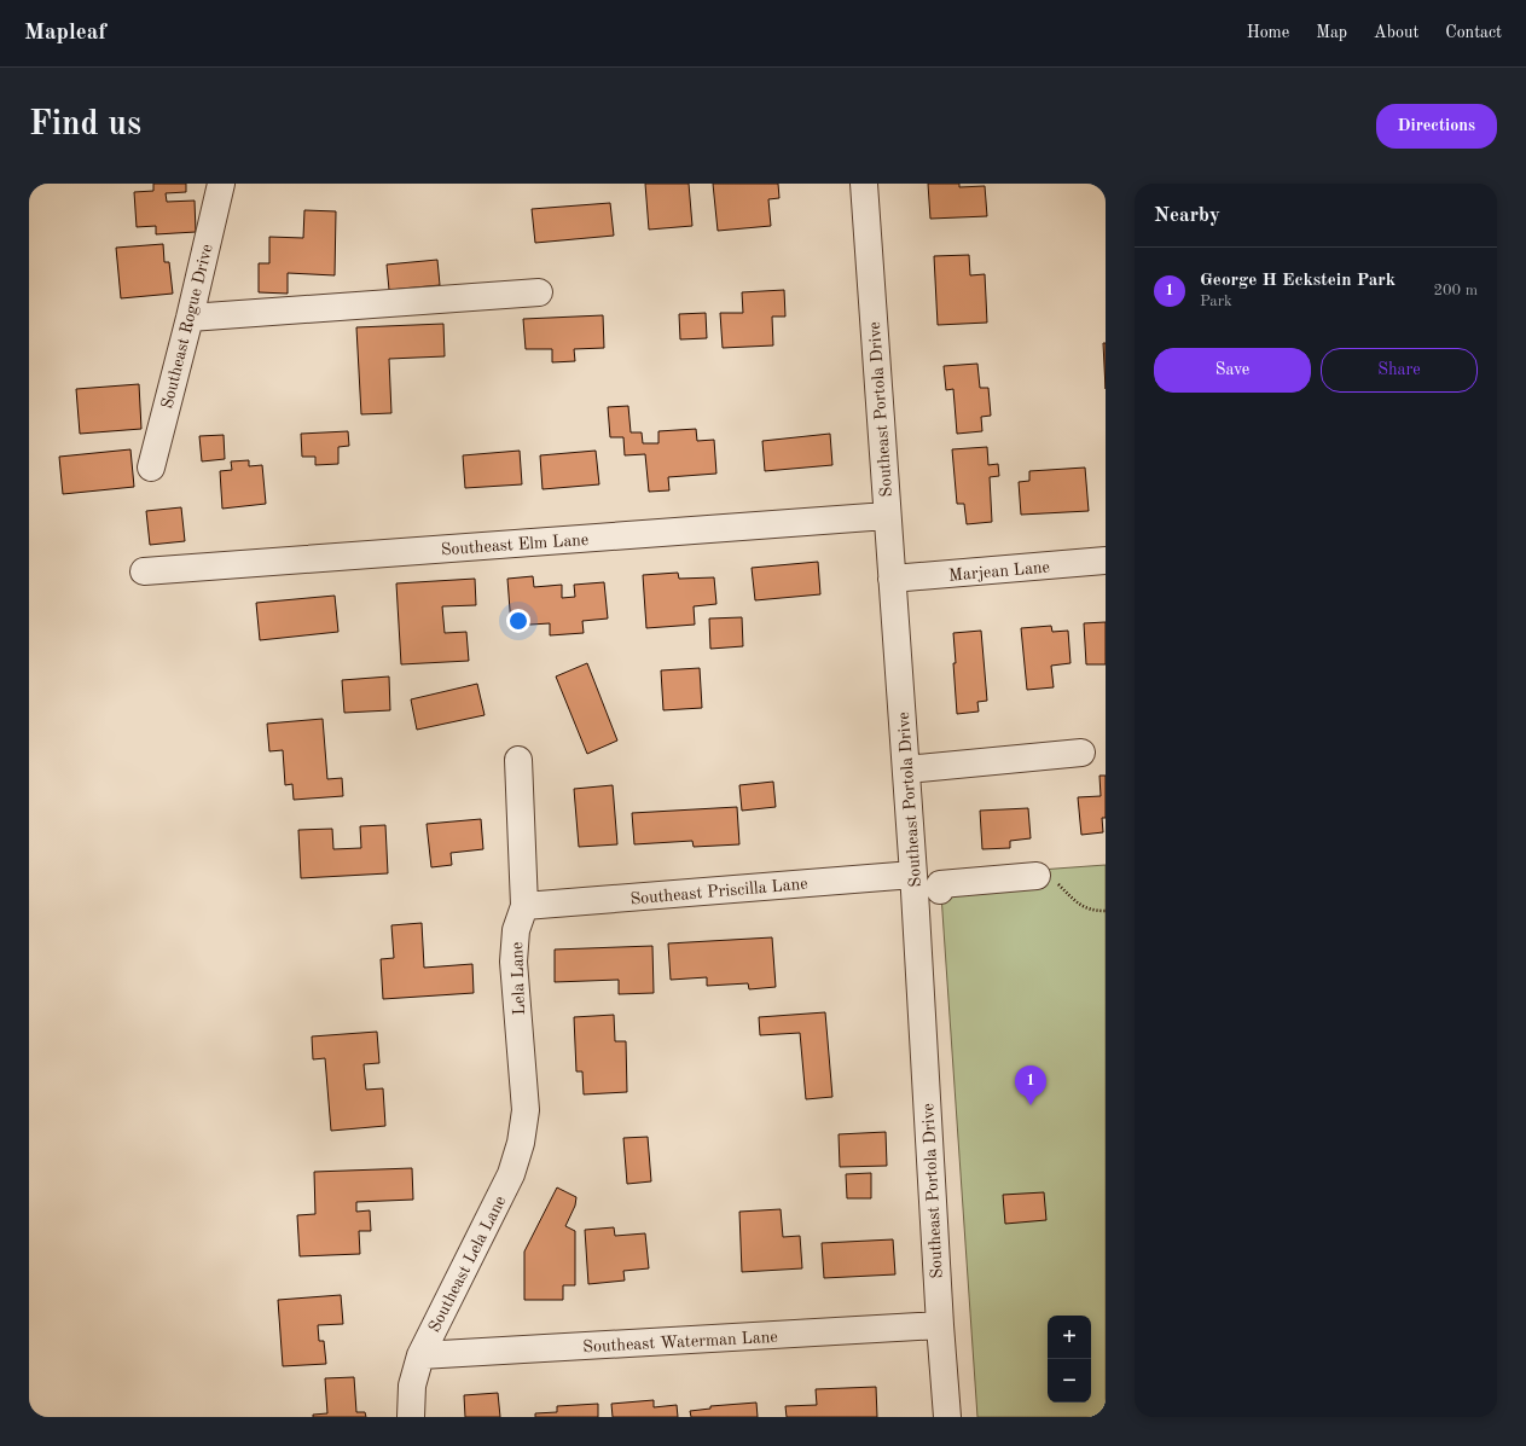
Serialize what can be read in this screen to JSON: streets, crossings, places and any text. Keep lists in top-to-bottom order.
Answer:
{
  "streets": {
    "street": [
      "Southeast Rogue Drive",
      "Southeast Portola Drive",
      "Southeast Elm Lane",
      "Marjean Lane",
      "Southeast Priscilla Lane",
      "Lela Lane",
      "Southeast Lela Lane",
      "Southeast Waterman Lane"
    ]
  },
  "crossings": [
    ["Southeast Portola Drive", "Southeast Elm Lane"],
    ["Southeast Portola Drive", "Marjean Lane"],
    ["Southeast Portola Drive", "Southeast Priscilla Lane"],
    ["Southeast Portola Drive", "Southeast Waterman Lane"],
    ["Southeast Priscilla Lane", "Lela Lane"],
    ["Lela Lane", "Southeast Lela Lane"],
    ["Southeast Lela Lane", "Southeast Waterman Lane"]
  ],
  "page": {
    "header": "Mapleaf",
    "nav": [
      "Home",
      "Map",
      "About",
      "Contact"
    ],
    "buttons": [
      "Directions",
      ["Save", "Share"]
    ],
    "title": "Find us",
    "heading": "Nearby",
    "list": [
      {
        "mark": "1",
        "name": "George H Eckstein Park",
        "note": "Park",
        "value": "200 m"
      }
    ],
    "pins": "1",
    "map_buttons": ["+", "−"]
  }
}
